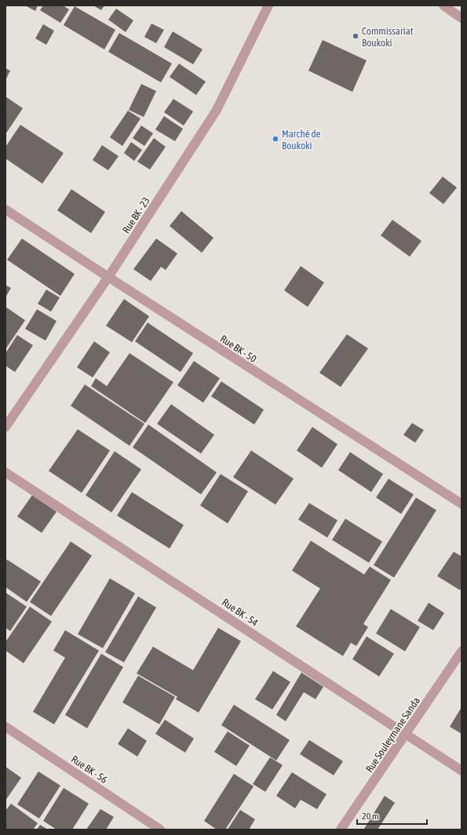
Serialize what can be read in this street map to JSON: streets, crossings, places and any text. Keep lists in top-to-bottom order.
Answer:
{
  "streets": {
    "street": [
      "Rue BK - 23",
      "Rue BK - 50",
      "Rue BK - 54",
      "Rue Souleymane Sanda",
      "Rue BK - 56"
    ]
  },
  "crossings": [
    ["Rue BK - 23", "Rue BK - 50"],
    ["Rue BK - 54", "Rue Souleymane Sanda"]
  ],
  "places": ["Commissariat Boukoki", "Marché de Boukoki"],
  "scale_bar": "20 m"
}
